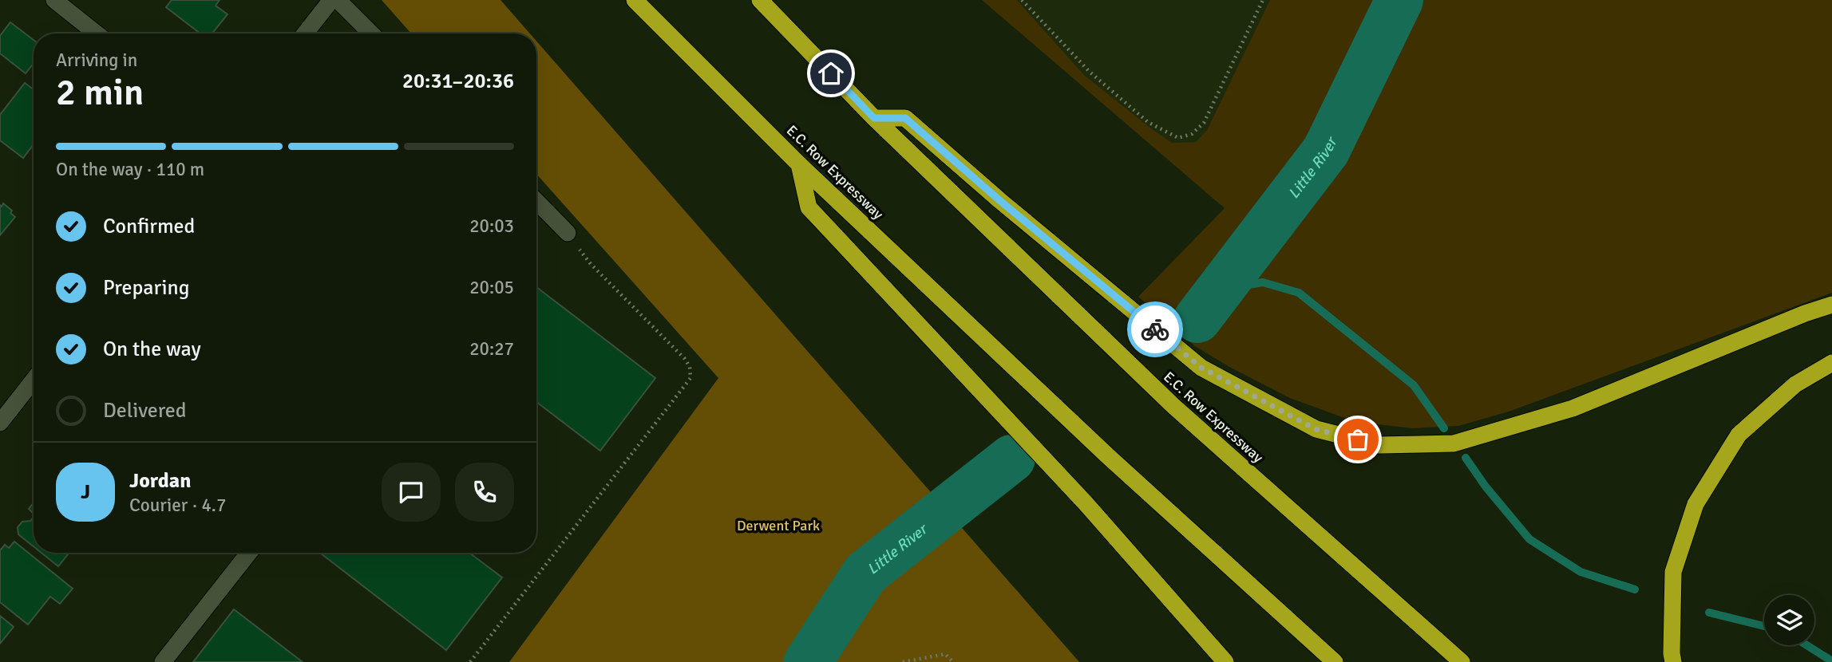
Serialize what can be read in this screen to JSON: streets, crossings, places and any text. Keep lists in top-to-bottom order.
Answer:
{
  "streets": {
    "highway": ["E.C. Row Expressway"]
  },
  "water": ["Little River"],
  "parks": ["Derwent Park"],
  "page": {
    "heading": ["2 min", "Arriving in", "20:31–20:36"],
    "panel": ["Jordan", "Courier · 4.7"],
    "bar": "On the way · 110 m",
    "list": [
      ["Confirmed", "20:03"],
      ["Preparing", "20:05"],
      ["On the way", "20:27"],
      "Delivered"
    ],
    "round": "J"
  }
}
